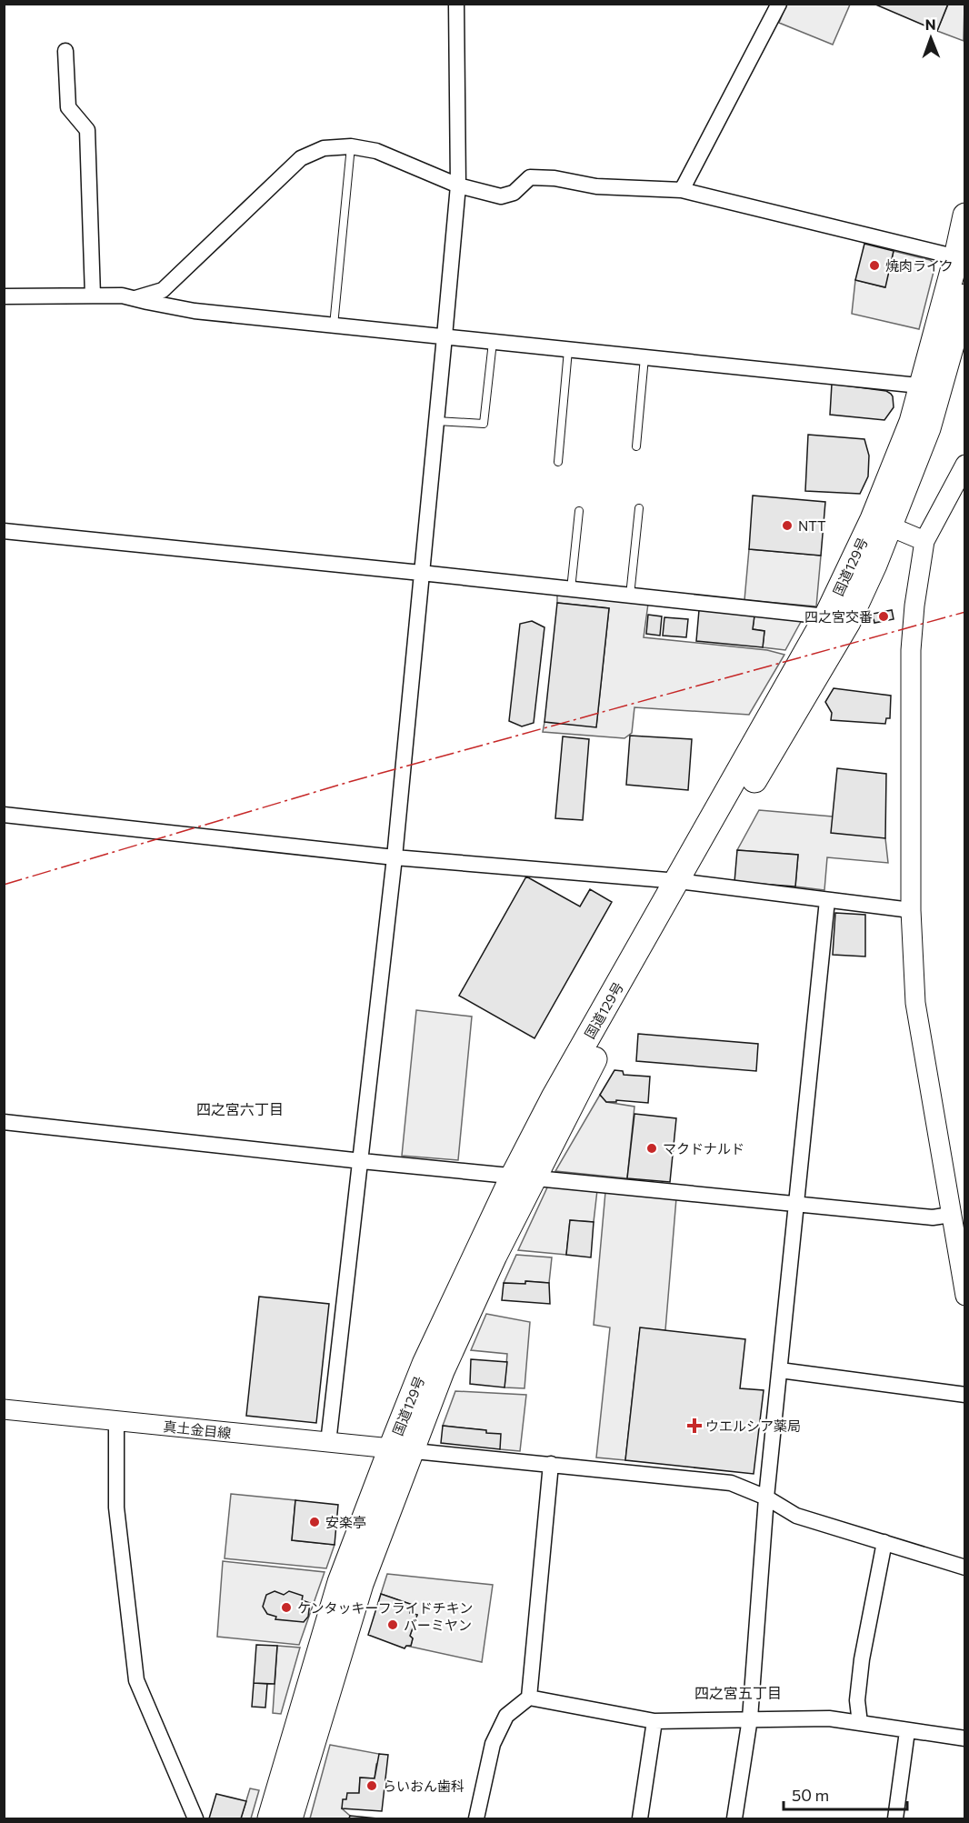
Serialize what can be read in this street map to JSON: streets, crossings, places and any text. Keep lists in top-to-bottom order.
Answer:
{
  "streets": {
    "highway": ["国道129号"],
    "street": ["真土金目線"]
  },
  "crossings": [
    ["国道129号", "真土金目線"]
  ],
  "districts": ["四之宮六丁目", "四之宮五丁目"],
  "places": {
    "other": [
      "焼肉ライク",
      "NTT",
      "四之宮交番",
      "マクドナルド",
      "安楽亭",
      "ケンタッキーフライドチキン",
      "バーミヤン",
      "らいおん歯科"
    ],
    "health": ["ウエルシア薬局"]
  },
  "scale_bar": "50 m",
  "north": "top"
}
